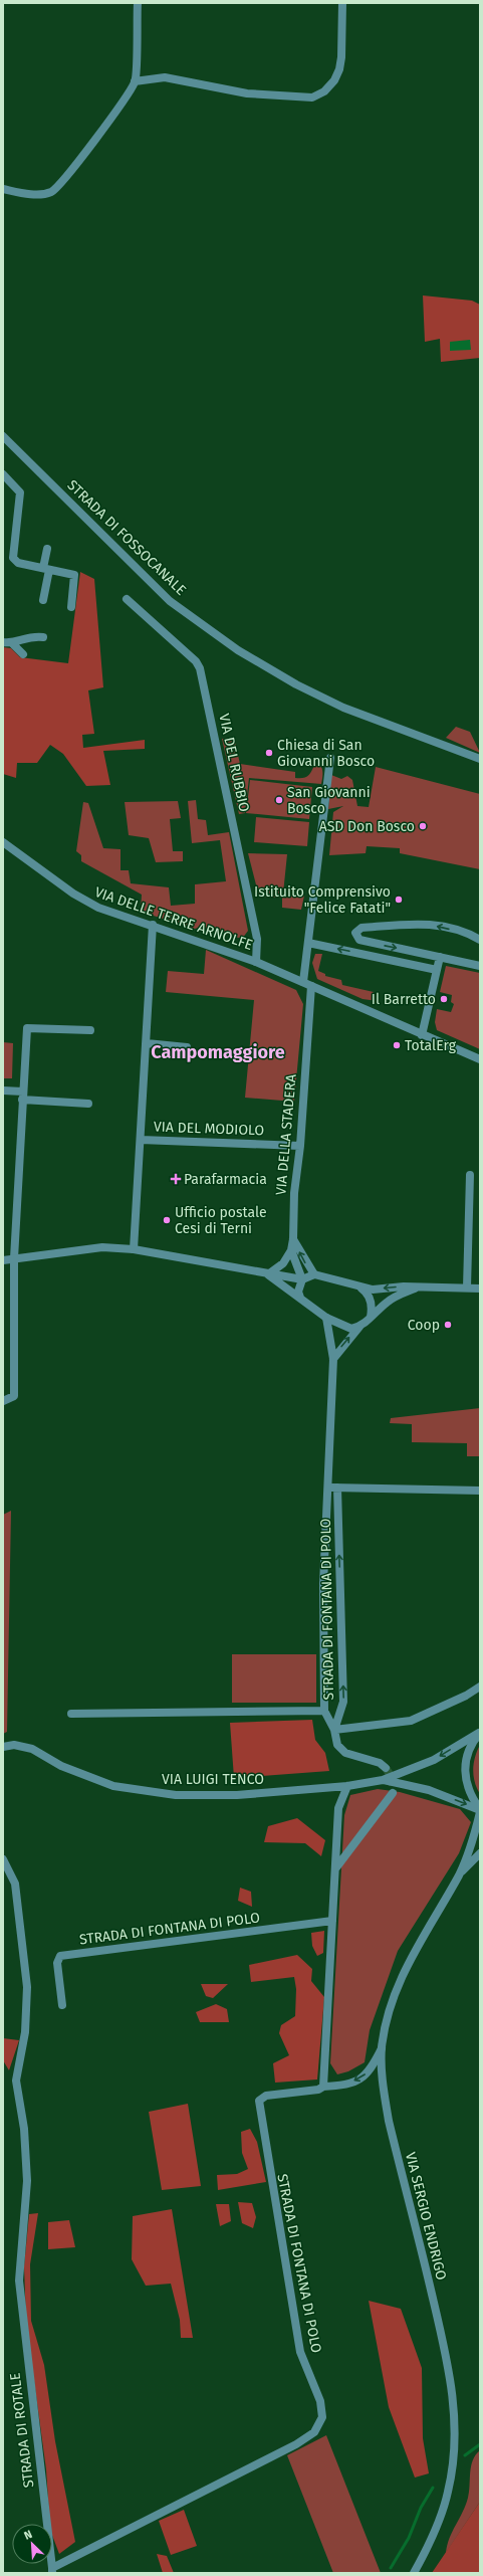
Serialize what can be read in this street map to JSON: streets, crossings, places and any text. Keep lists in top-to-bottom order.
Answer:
{
  "streets": {
    "street": [
      "STRADA DI FOSSOCANALE",
      "VIA DEL RUBBIO",
      "VIA DELLE TERRE ARNOLFE",
      "VIA DEL MODIOLO",
      "VIA DELLA STADERA",
      "STRADA DI FONTANA DI POLO",
      "VIA LUIGI TENCO",
      "VIA SERGIO ENDRIGO",
      "STRADA DI ROTALE"
    ]
  },
  "crossings": [
    ["VIA DEL RUBBIO", "VIA DELLE TERRE ARNOLFE"],
    ["VIA DELLE TERRE ARNOLFE", "VIA DEL MODIOLO"],
    ["VIA DELLE TERRE ARNOLFE", "VIA DELLA STADERA"],
    ["VIA DEL MODIOLO", "VIA DELLA STADERA"],
    ["STRADA DI FONTANA DI POLO", "STRADA DI ROTALE"],
    ["VIA LUIGI TENCO", "VIA SERGIO ENDRIGO"]
  ],
  "districts": ["Campomaggiore"],
  "places": {
    "other": [
      "Chiesa di San Giovanni Bosco",
      "San Giovanni Bosco",
      "ASD Don Bosco",
      "Istituito Comprensivo \"Felice Fatati\"",
      "Il Barretto",
      "TotalErg",
      "Ufficio postale Cesi di Terni",
      "Coop"
    ],
    "health": ["Parafarmacia"]
  },
  "north": "top left"
}
